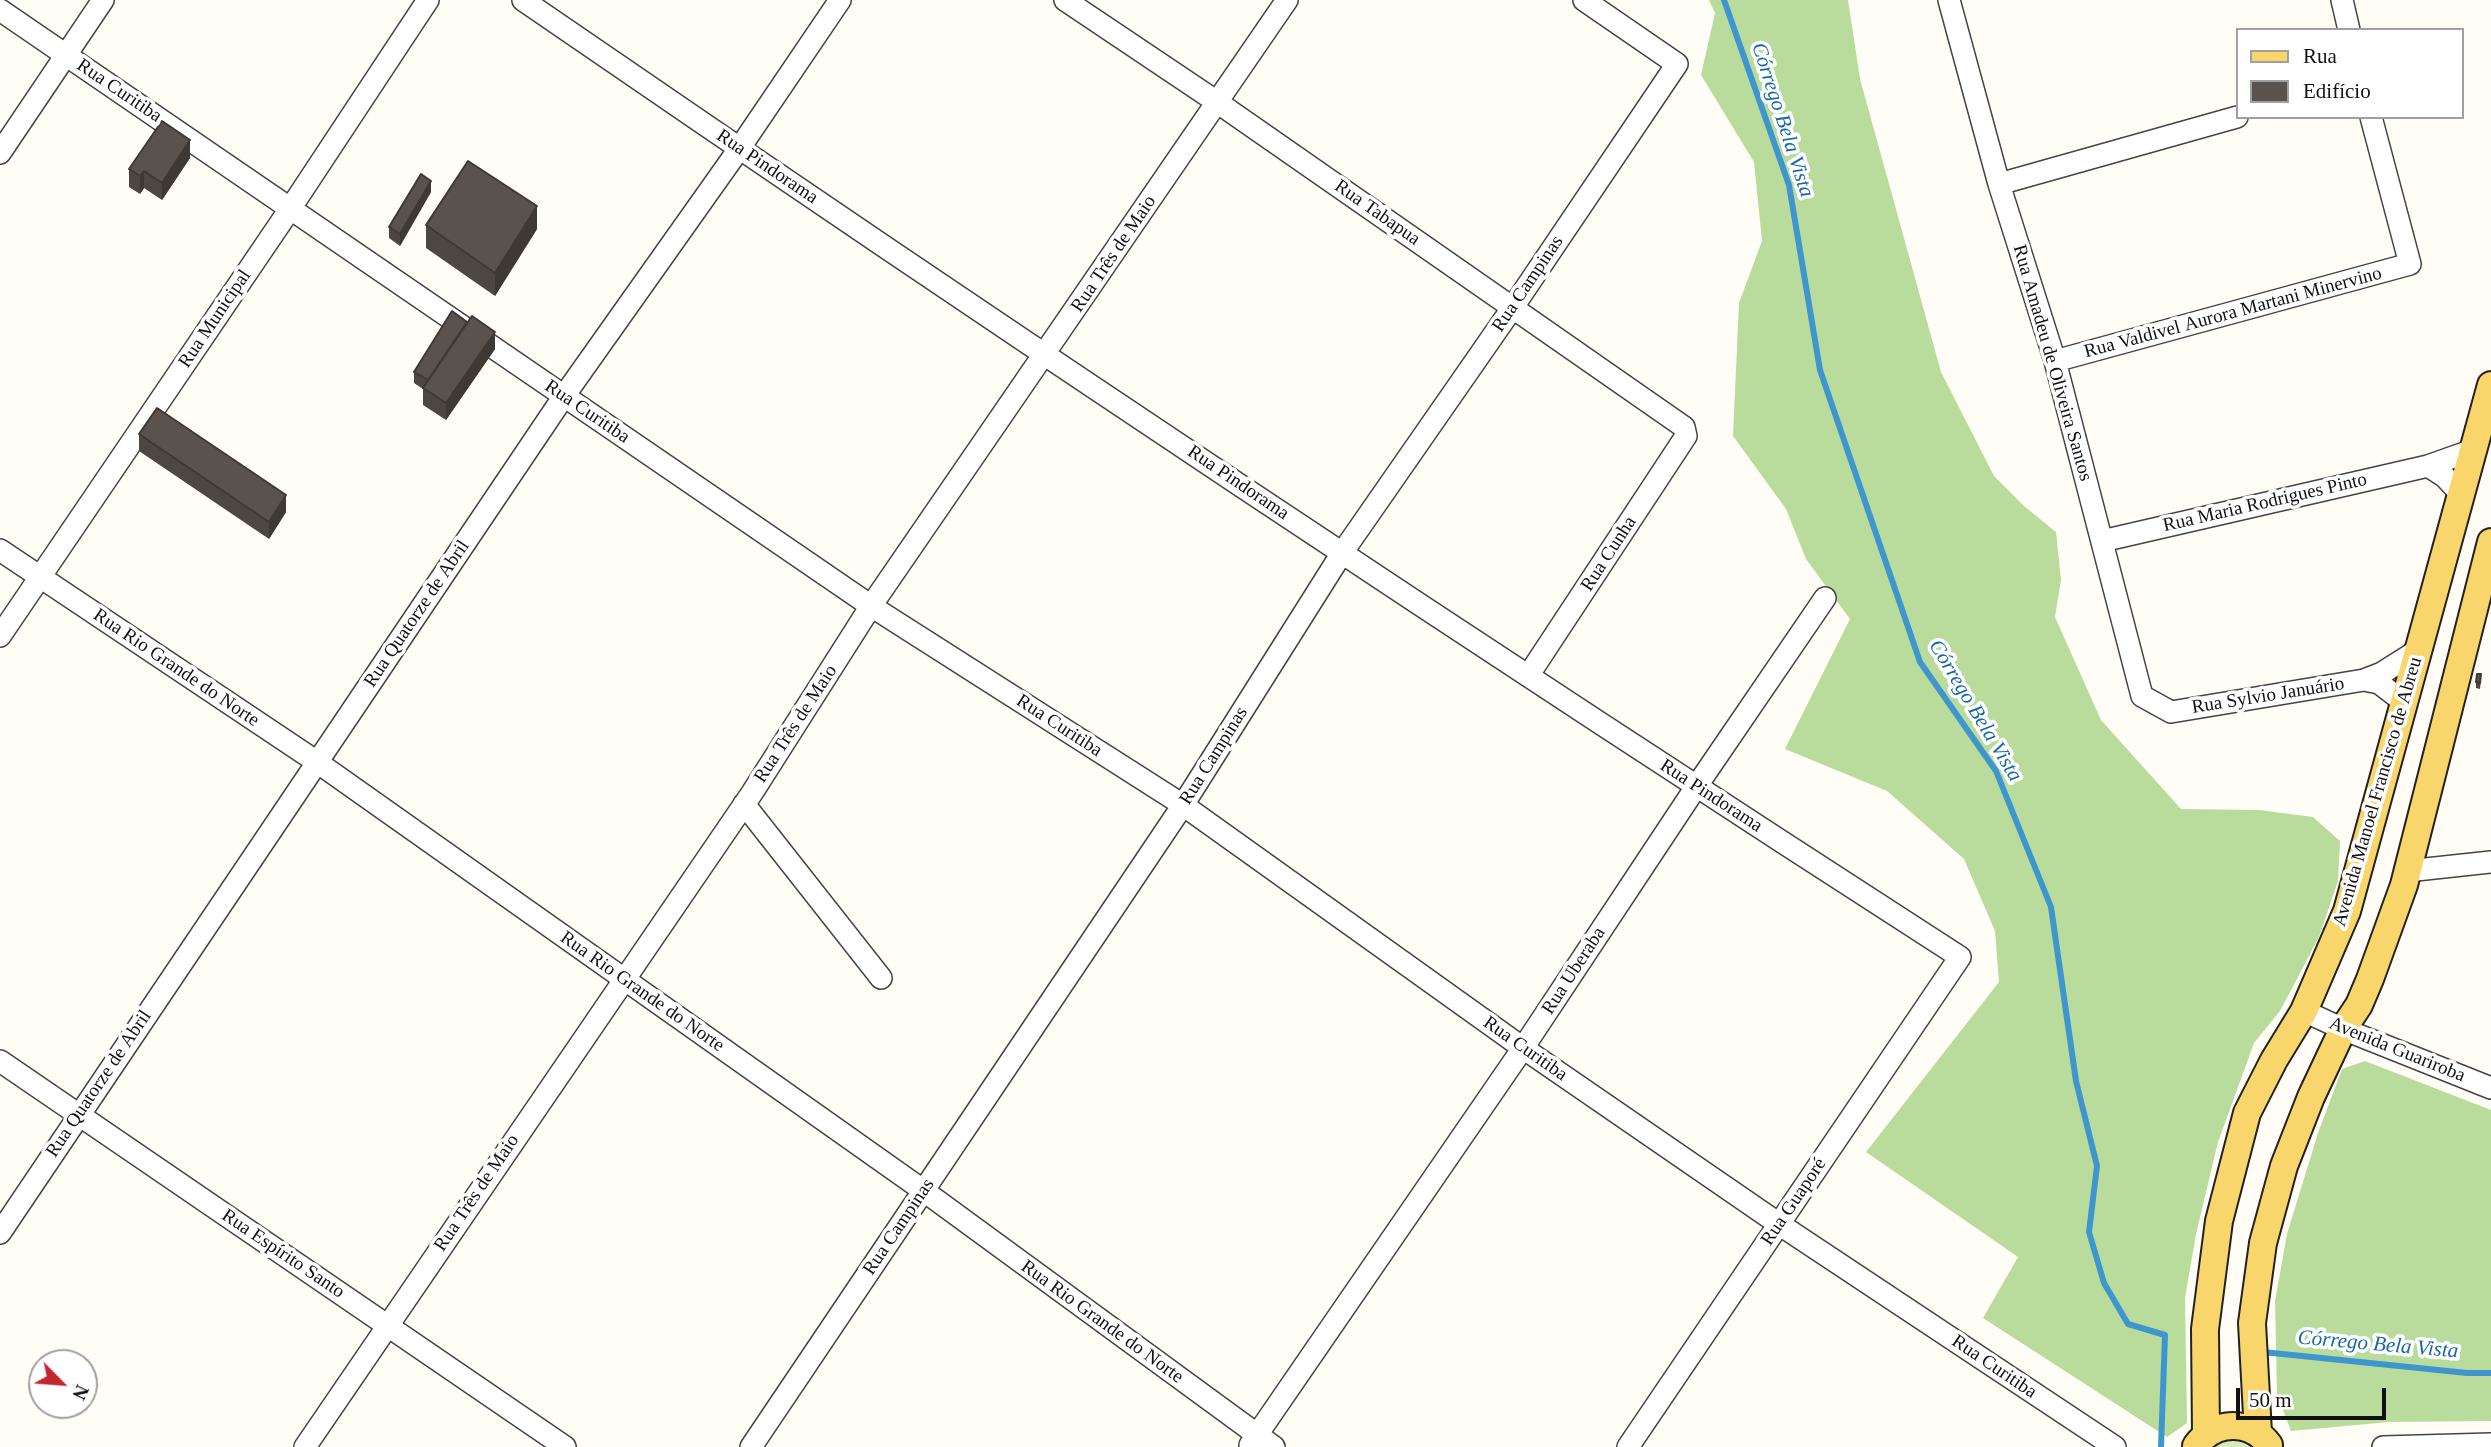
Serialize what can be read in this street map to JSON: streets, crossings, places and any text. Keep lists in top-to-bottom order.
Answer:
{
  "streets": {
    "main road": ["Avenida Manoel Francisco de Abreu"],
    "street": [
      "Rua Curitiba",
      "Rua Pindorama",
      "Rua Tabapua",
      "Rua Três de Maio",
      "Rua Campinas",
      "Rua Valdivel Aurora Martani Minervino",
      "Rua Municipal",
      "Rua Amadeu de Oliveira Santos",
      "Rua Maria Rodrigues Pinto",
      "Rua Cunha",
      "Rua Quatorze de Abril",
      "Rua Rio Grande do Norte",
      "Rua Sylvio Januário",
      "Rua Uberaba",
      "Avenida Guariroba",
      "Rua Guaporé",
      "Rua Espírito Santo"
    ]
  },
  "crossings": [
    ["Rua Curitiba", "Rua Três de Maio"],
    ["Rua Curitiba", "Rua Campinas"],
    ["Rua Curitiba", "Rua Municipal"],
    ["Rua Curitiba", "Rua Quatorze de Abril"],
    ["Rua Curitiba", "Rua Uberaba"],
    ["Rua Curitiba", "Rua Guaporé"],
    ["Rua Pindorama", "Rua Três de Maio"],
    ["Rua Pindorama", "Rua Campinas"],
    ["Rua Pindorama", "Rua Cunha"],
    ["Rua Pindorama", "Rua Quatorze de Abril"],
    ["Rua Pindorama", "Rua Uberaba"],
    ["Rua Pindorama", "Rua Guaporé"],
    ["Rua Tabapua", "Rua Três de Maio"],
    ["Rua Tabapua", "Rua Campinas"],
    ["Rua Tabapua", "Rua Cunha"],
    ["Rua Três de Maio", "Rua Rio Grande do Norte"],
    ["Rua Três de Maio", "Rua Espírito Santo"],
    ["Rua Campinas", "Rua Rio Grande do Norte"],
    ["Rua Valdivel Aurora Martani Minervino", "Rua Amadeu de Oliveira Santos"],
    ["Rua Municipal", "Rua Rio Grande do Norte"],
    ["Rua Amadeu de Oliveira Santos", "Rua Maria Rodrigues Pinto"],
    ["Rua Amadeu de Oliveira Santos", "Rua Sylvio Januário"],
    ["Rua Maria Rodrigues Pinto", "Avenida Manoel Francisco de Abreu"],
    ["Rua Quatorze de Abril", "Rua Rio Grande do Norte"],
    ["Rua Quatorze de Abril", "Rua Espírito Santo"],
    ["Rua Rio Grande do Norte", "Rua Uberaba"],
    ["Rua Sylvio Januário", "Avenida Manoel Francisco de Abreu"],
    ["Avenida Manoel Francisco de Abreu", "Avenida Guariroba"]
  ],
  "water": ["Córrego Bela Vista"],
  "legend": ["Rua", "Edifício"],
  "scale_bar": "50 m",
  "north": "bottom right"
}
